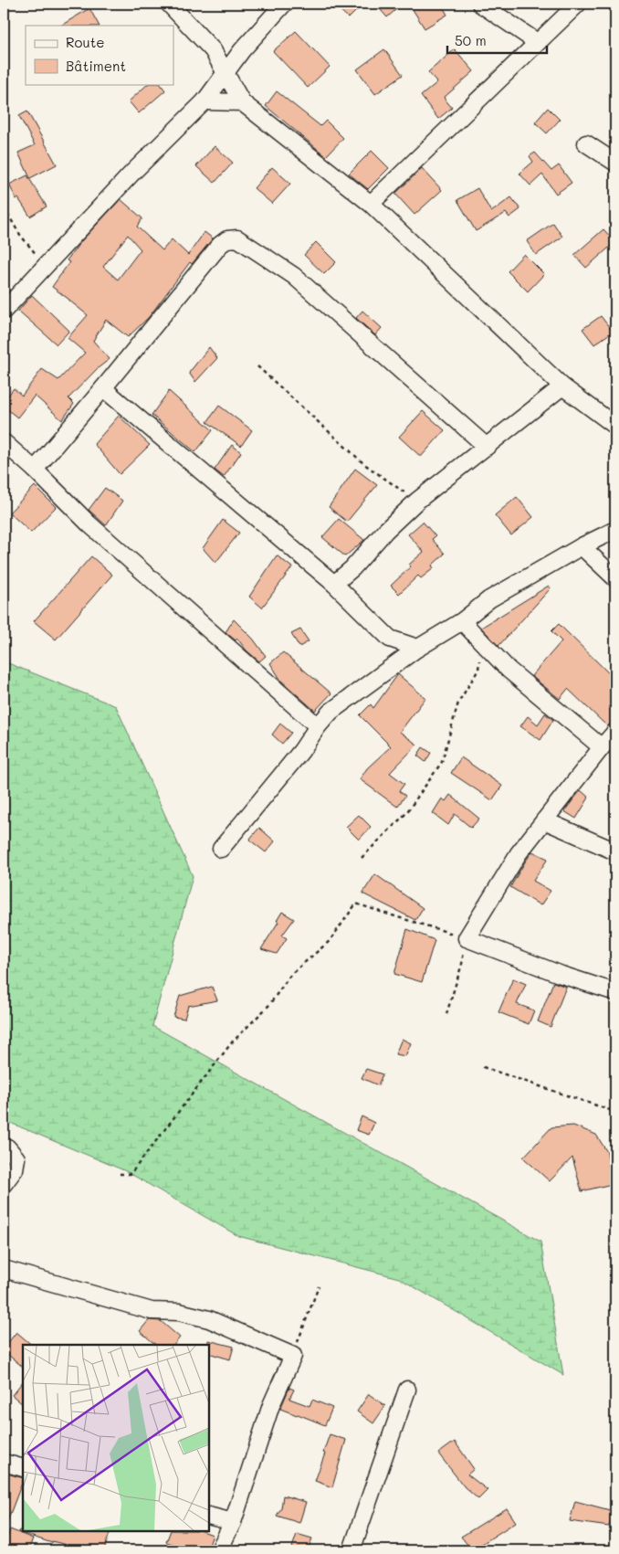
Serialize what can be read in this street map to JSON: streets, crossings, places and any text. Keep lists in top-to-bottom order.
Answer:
{
  "legend": ["Route", "Bâtiment"],
  "scale_bar": "50 m"
}
